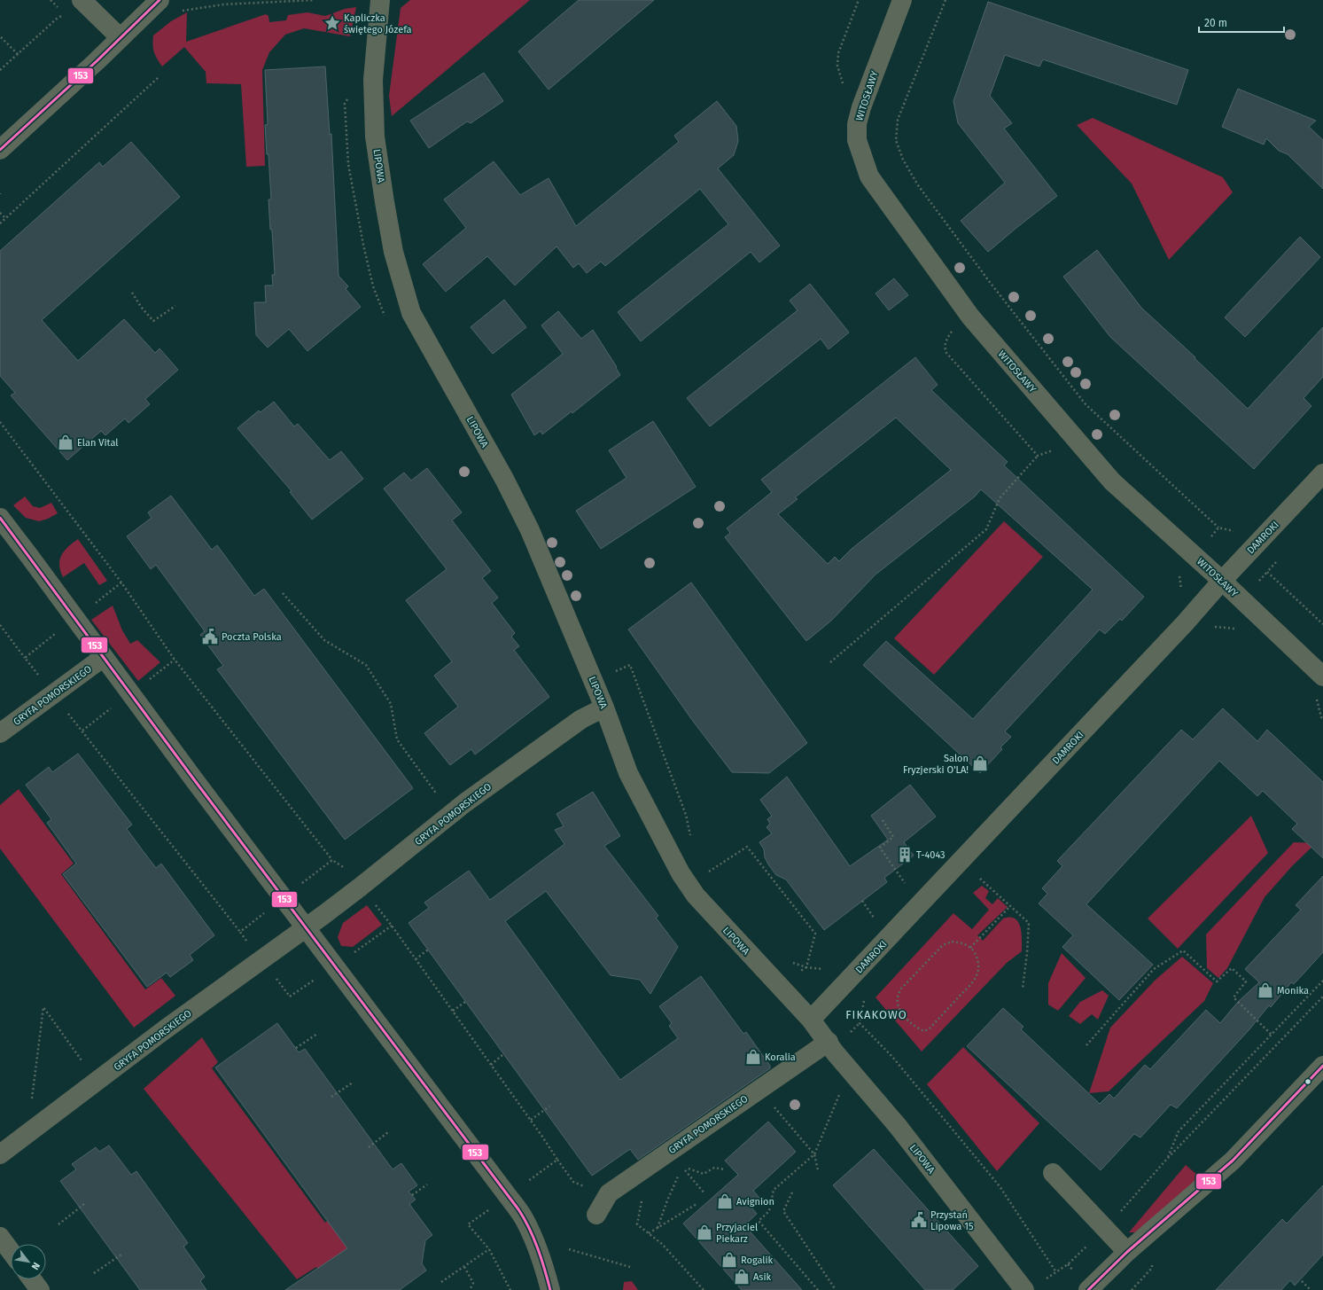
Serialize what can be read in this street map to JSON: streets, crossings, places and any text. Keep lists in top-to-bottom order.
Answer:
{
  "streets": {
    "street": [
      "WITOSŁAWY",
      "LIPOWA",
      "DAMROKI",
      "GRYFA POMORSKIEGO"
    ]
  },
  "crossings": [
    ["WITOSŁAWY", "DAMROKI"],
    ["LIPOWA", "DAMROKI"],
    ["LIPOWA", "GRYFA POMORSKIEGO"]
  ],
  "districts": ["FIKAKOWO"],
  "places": {
    "place": ["Kapliczka świętego Józefa"],
    "shop": [
      "Elan Vital",
      "Salon Fryzjerski O'LA!",
      "Monika",
      "Koralia",
      "Avignion",
      "Przyjaciel Piekarz",
      "Rogalik",
      "Asik"
    ],
    "public building": ["Poczta Polska", "Przystań Lipowa 15"],
    "building": ["T-4043"]
  },
  "lines": ["transit line 153"],
  "scale_bar": "20 m",
  "north": "bottom right"
}
